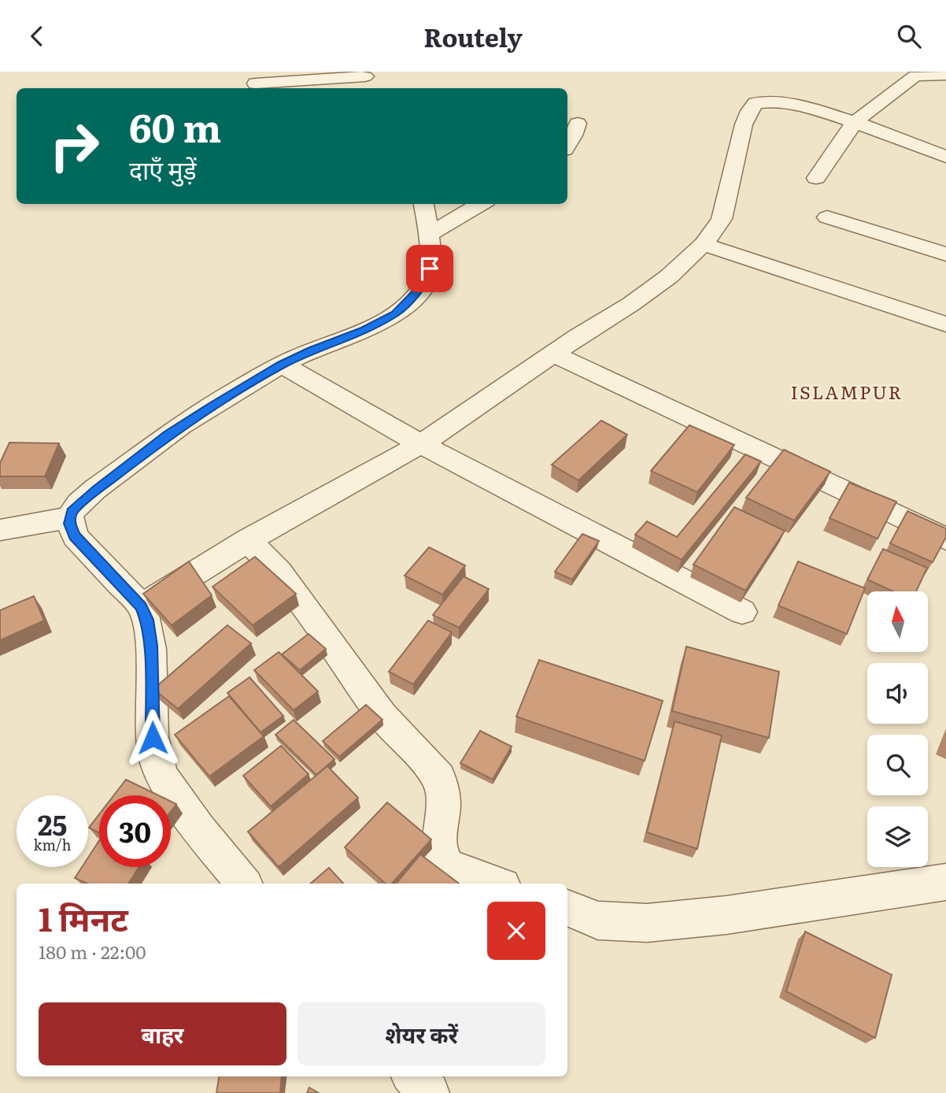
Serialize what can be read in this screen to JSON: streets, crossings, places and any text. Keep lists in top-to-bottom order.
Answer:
{
  "districts": ["ISLAMPUR"],
  "north": "top",
  "page": {
    "header": "Routely",
    "turn": ["60 m", "दाएँ मुड़ें"],
    "speed": "25 km/h",
    "limit": "30",
    "heading": ["1 मिनट", "180 m · 22:00"],
    "buttons": ["बाहर", "शेयर करें"]
  }
}
